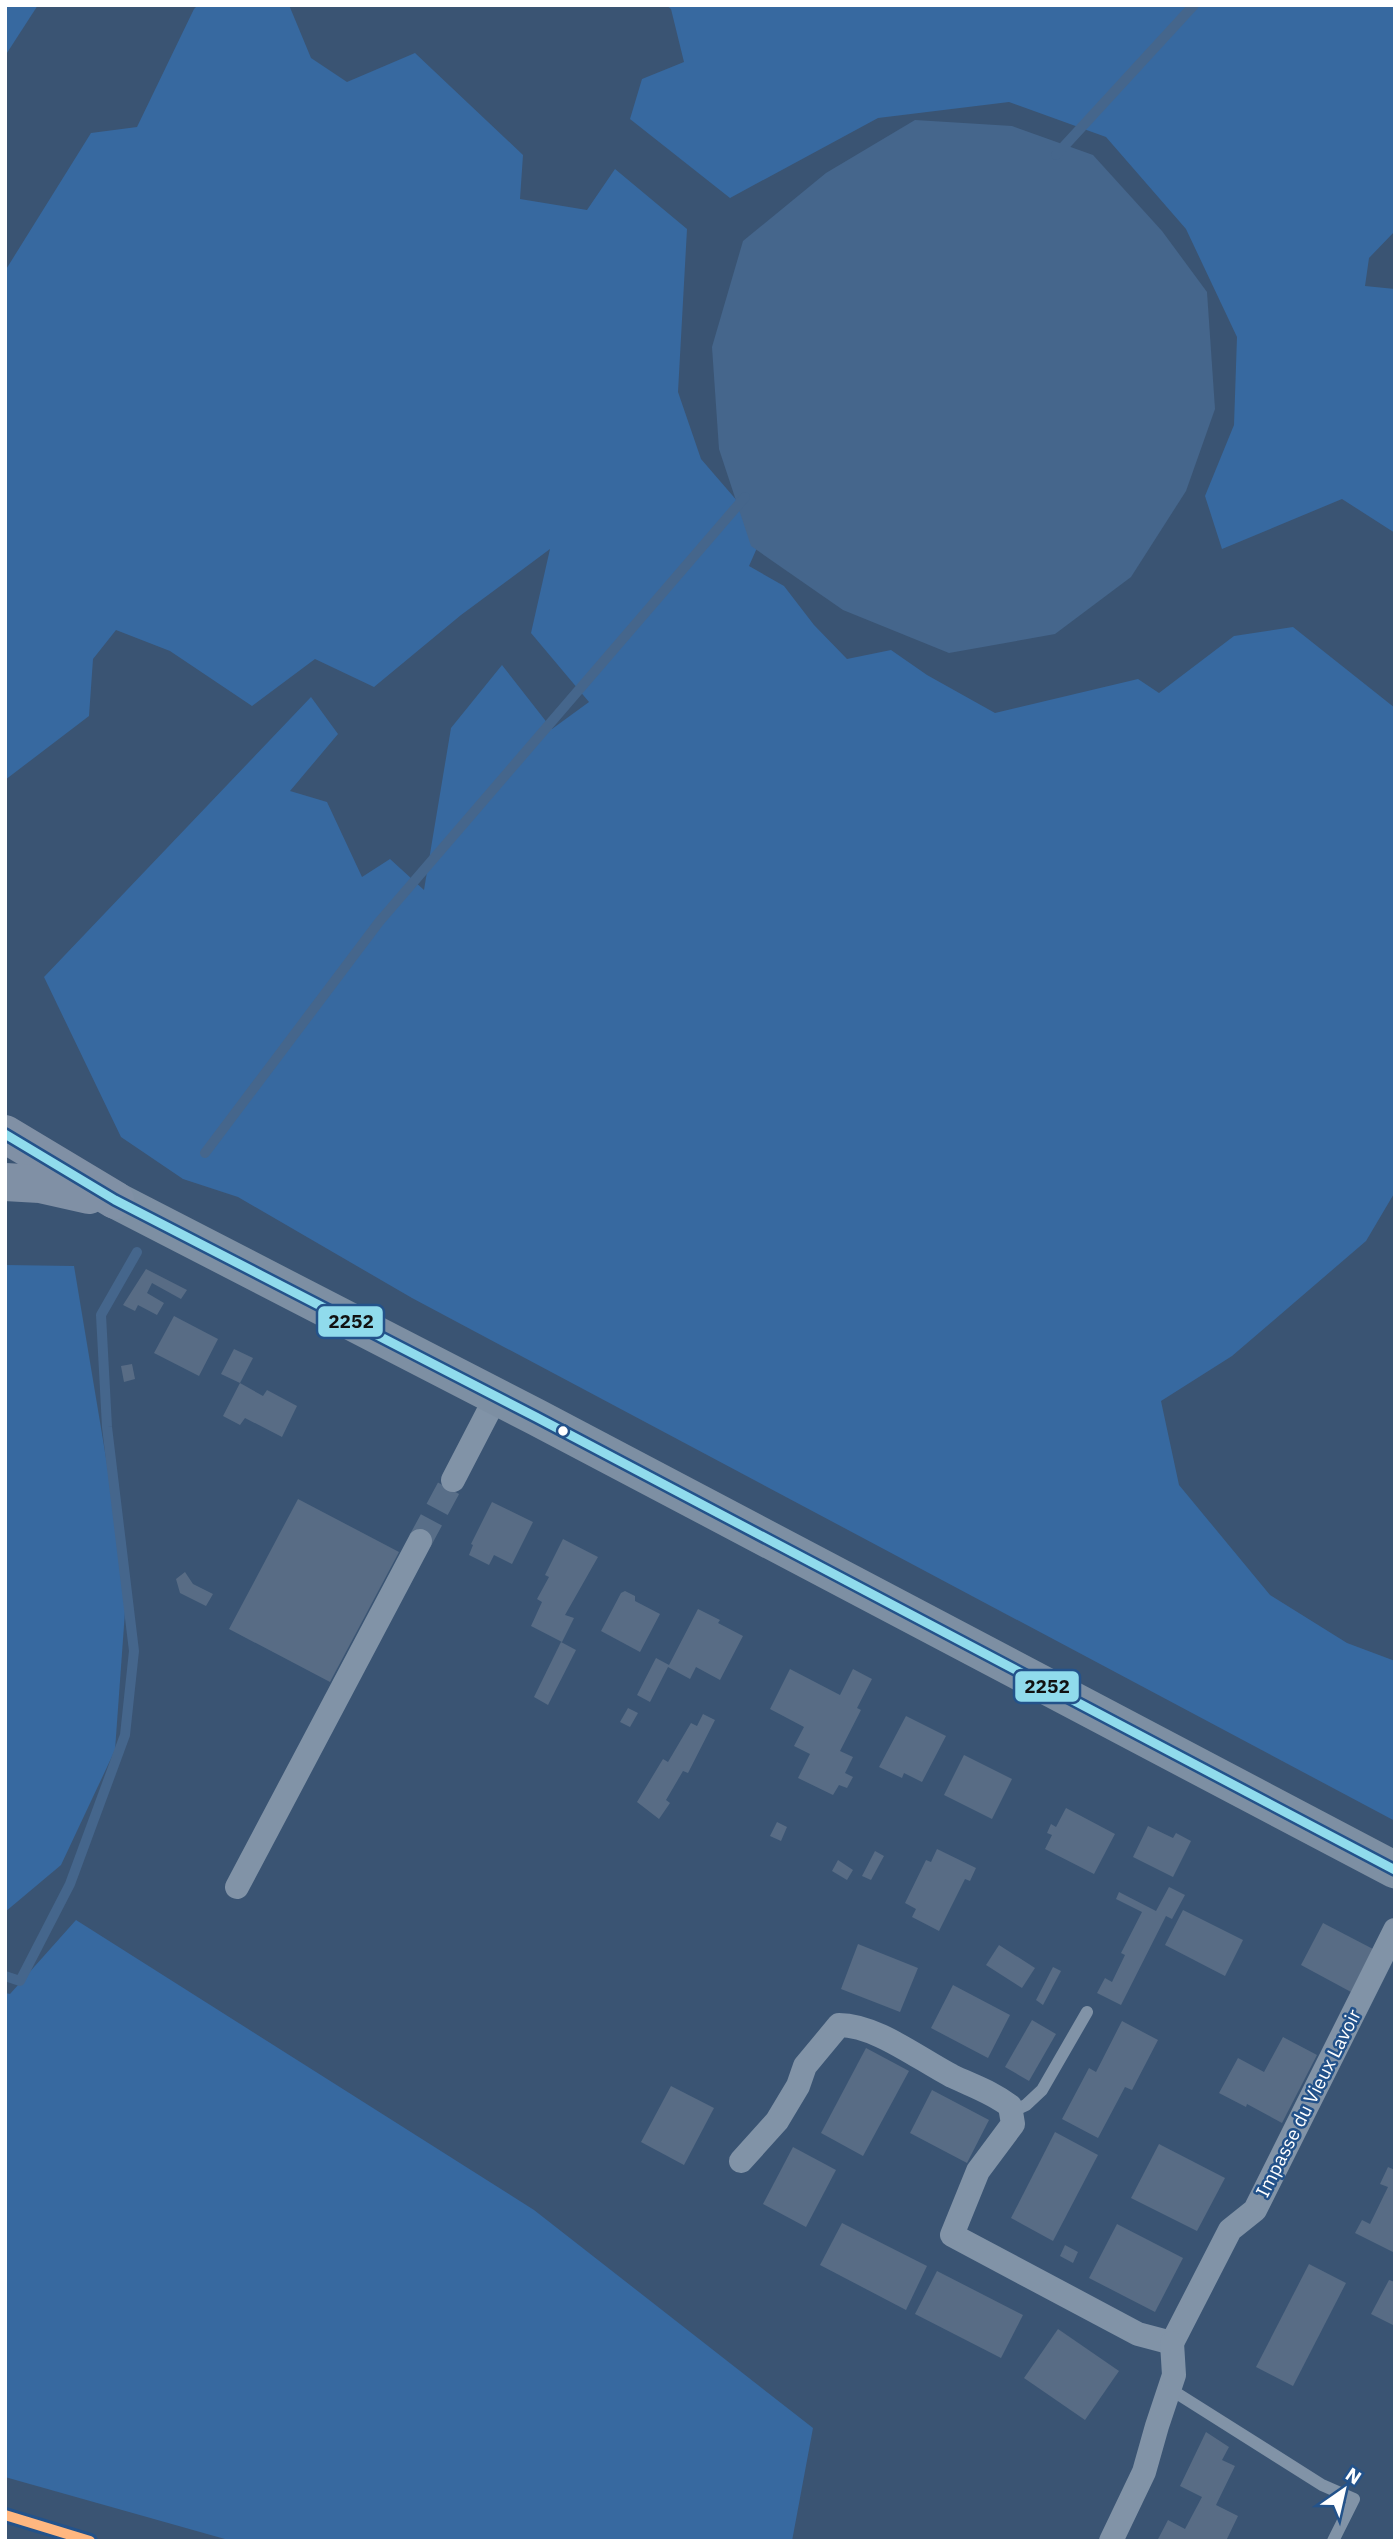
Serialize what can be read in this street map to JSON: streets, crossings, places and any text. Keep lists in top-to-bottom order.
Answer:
{
  "streets": {
    "street": ["Impasse du Vieux Lavoir"]
  },
  "lines": ["transit line 2252"],
  "north": "top right"
}
